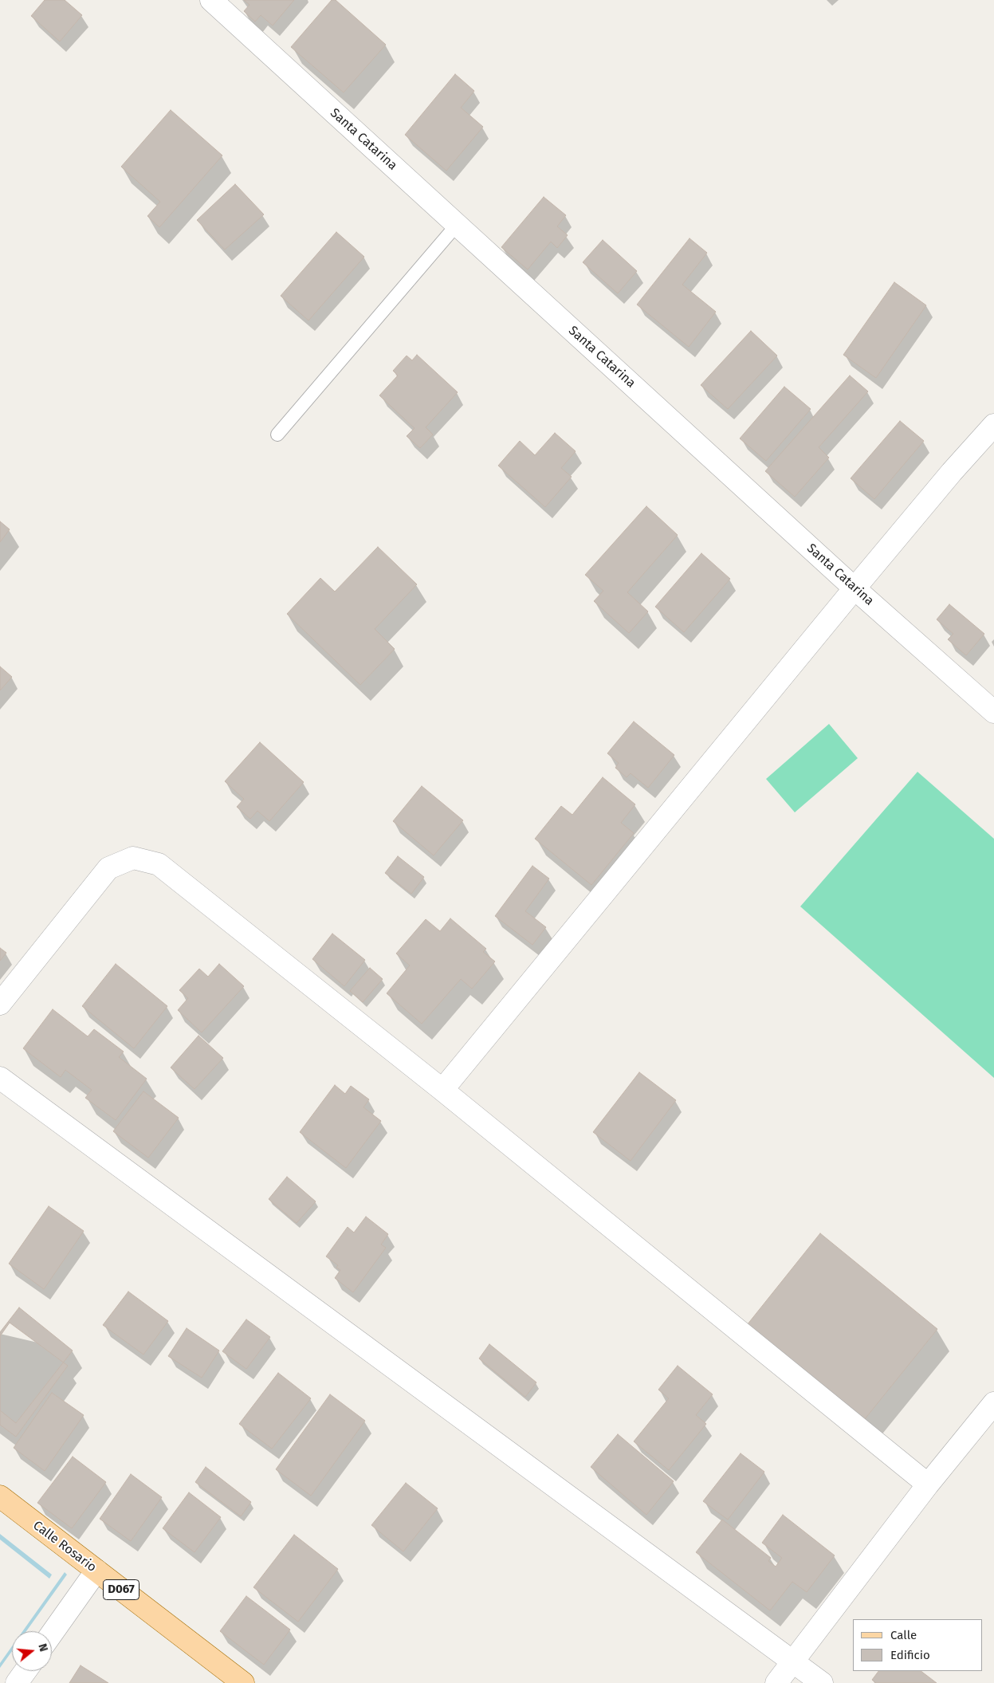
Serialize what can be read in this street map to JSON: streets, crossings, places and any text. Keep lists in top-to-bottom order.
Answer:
{
  "streets": {
    "main road": ["Calle Rosario", "D067"],
    "street": ["Santa Catarina"]
  },
  "legend": ["Calle", "Edificio"],
  "north": "right"
}
